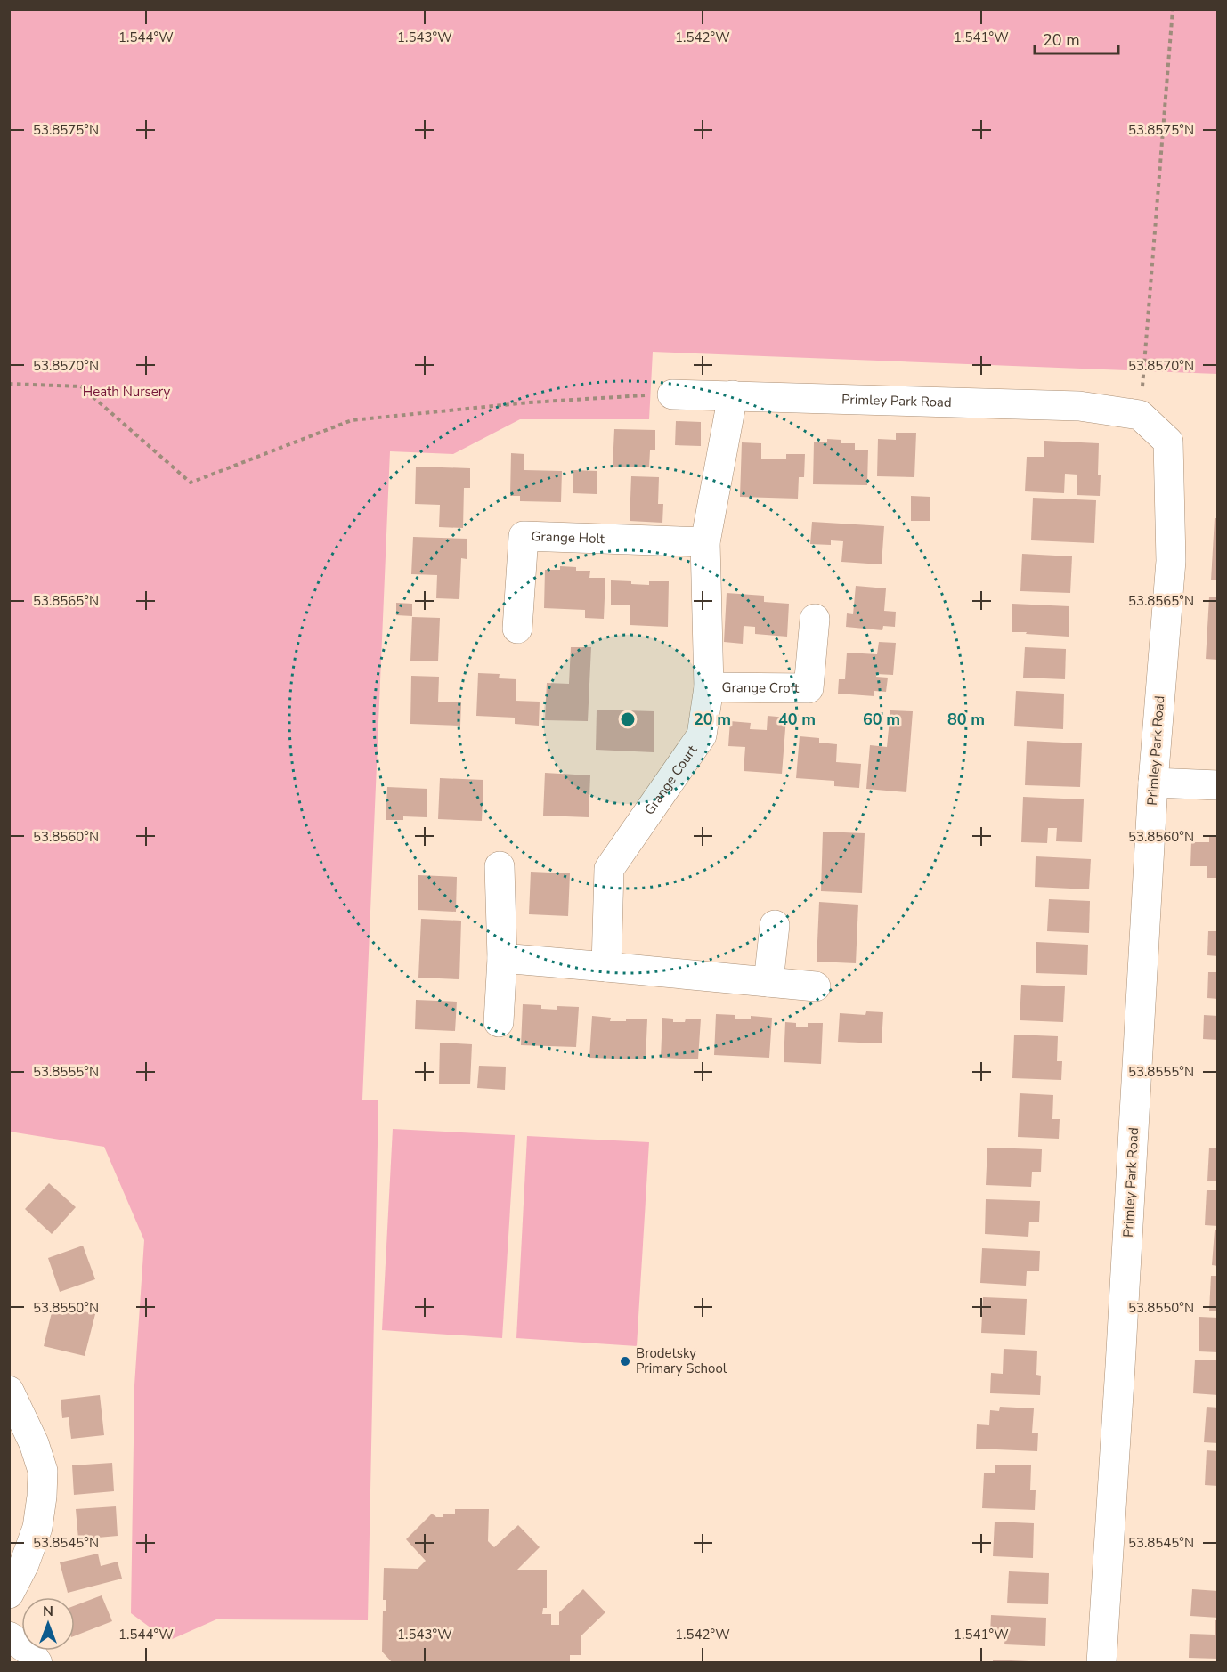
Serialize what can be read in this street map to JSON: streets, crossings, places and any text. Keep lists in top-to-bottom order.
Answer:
{
  "streets": {
    "street": [
      "Primley Park Road",
      "Grange Holt",
      "Grange Croft",
      "Grange Court"
    ]
  },
  "crossings": [
    ["Primley Park Road", "Grange Court"],
    ["Grange Holt", "Grange Court"],
    ["Grange Croft", "Grange Court"]
  ],
  "parks": ["Heath Nursery"],
  "places": ["Brodetsky Primary School"],
  "scale_bar": "20 m",
  "north": "top",
  "coordinates": [
    "1.544°W",
    "1.543°W",
    "1.542°W",
    "1.541°W",
    "53.8575°N",
    "53.8570°N",
    "53.8565°N",
    "53.8560°N",
    "53.8555°N",
    "53.8550°N",
    "53.8545°N"
  ],
  "rings": [
    "20 m",
    "40 m",
    "60 m",
    "80 m"
  ]
}
